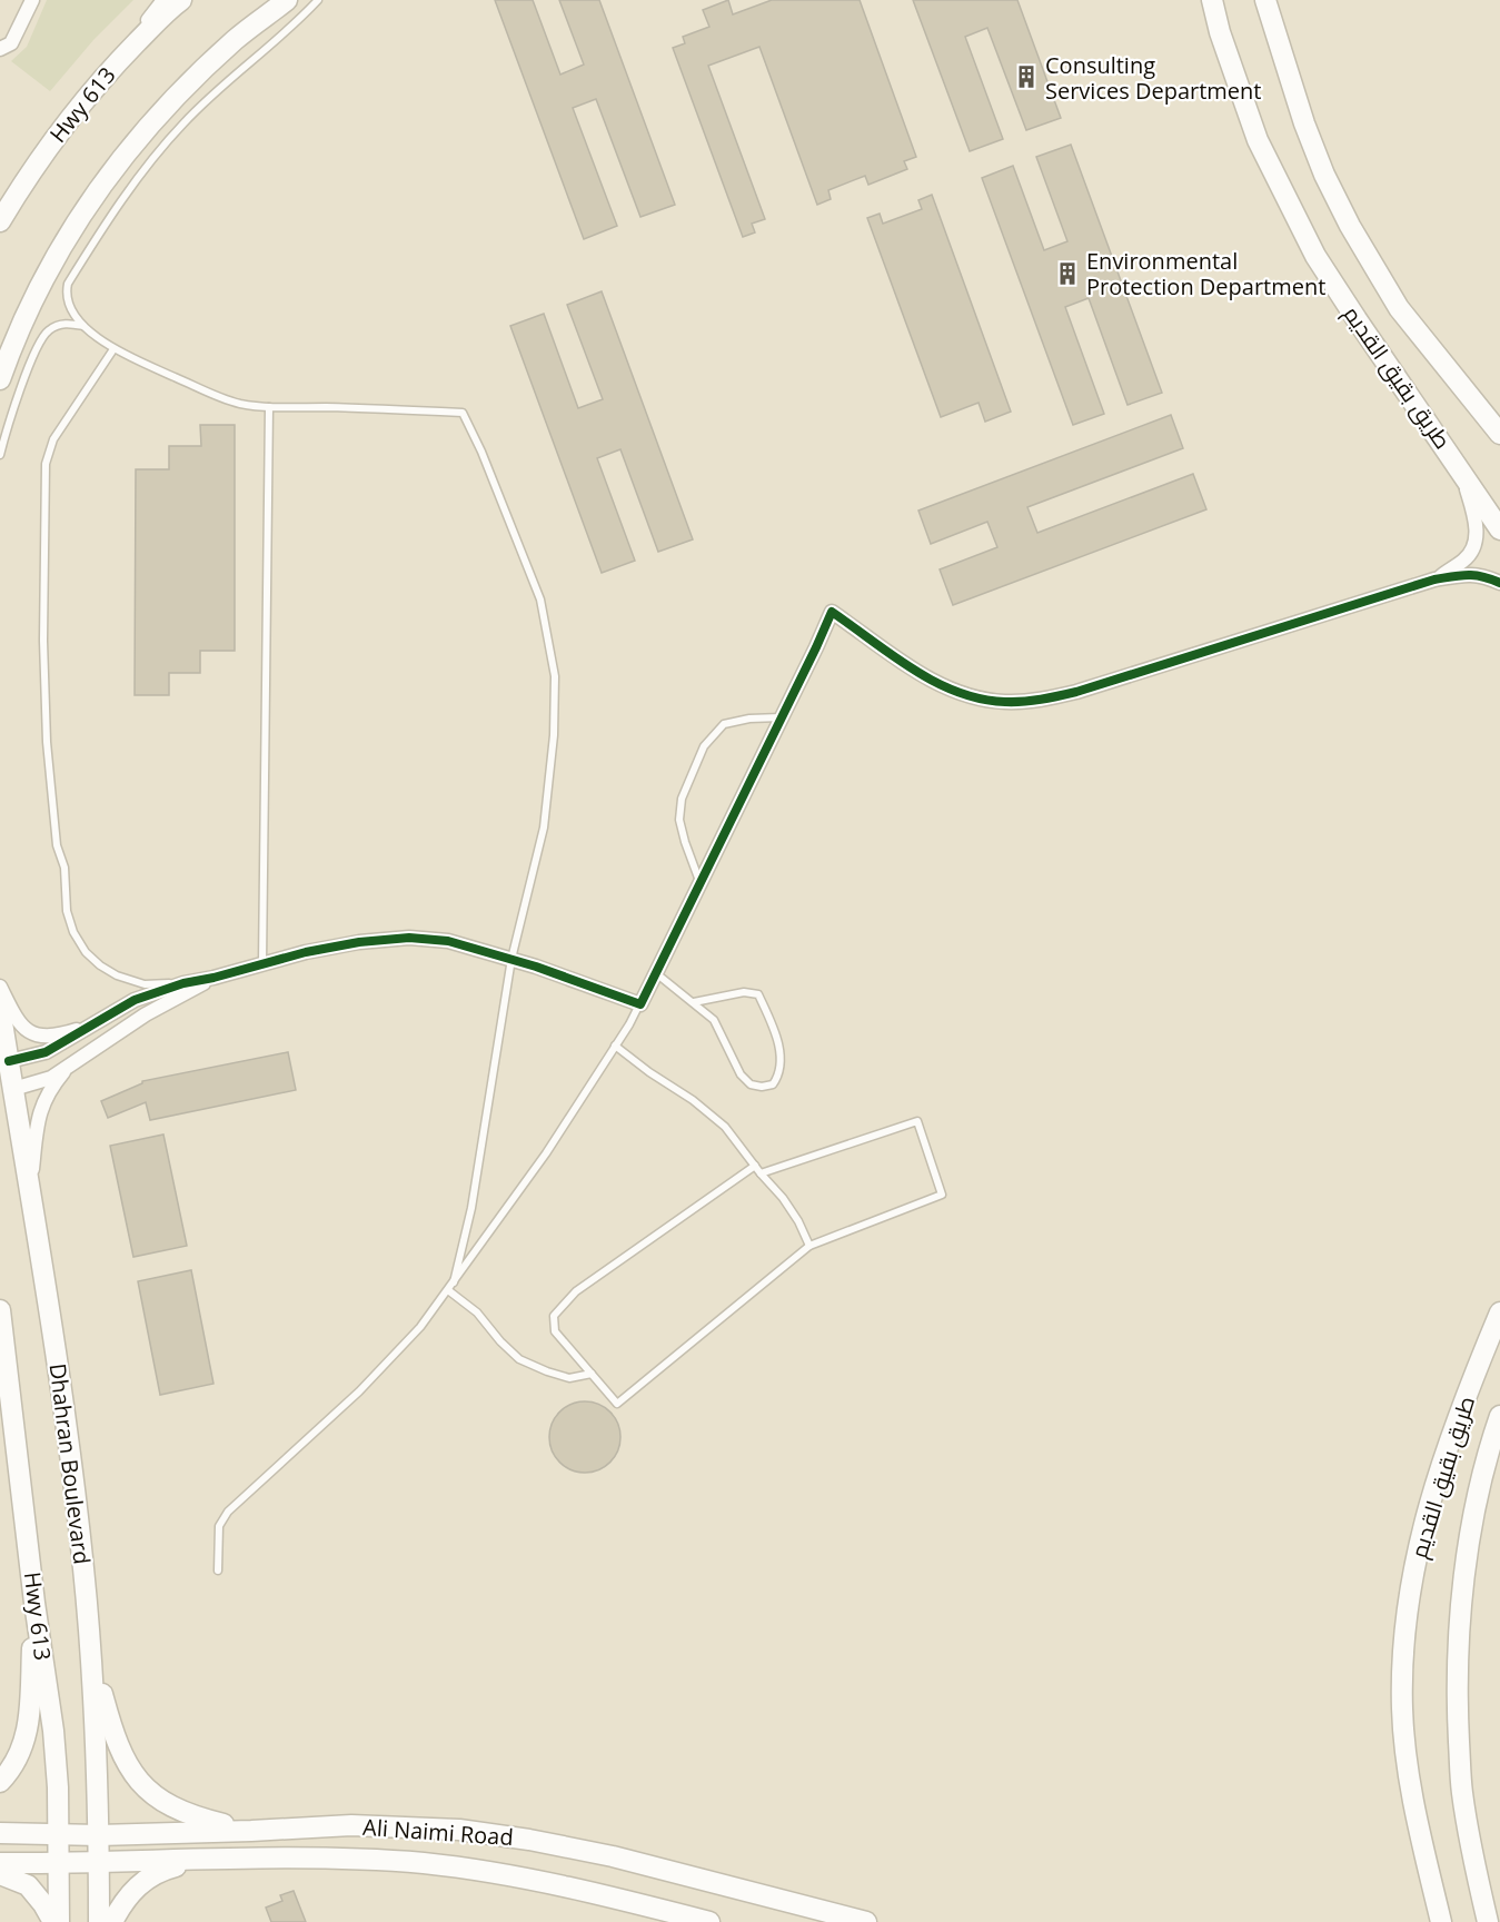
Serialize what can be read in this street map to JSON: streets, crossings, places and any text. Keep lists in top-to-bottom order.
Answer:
{
  "streets": {
    "main road": [
      "Hwy 613",
      "طريق بقيق القديم",
      "Dhahran Boulevard",
      "Ali Naimi Road"
    ]
  },
  "crossings": [
    ["Hwy 613", "Ali Naimi Road"],
    ["Dhahran Boulevard", "Ali Naimi Road"]
  ],
  "places": {
    "building": ["Consulting Services Department", "Environmental Protection Department"]
  }
}
